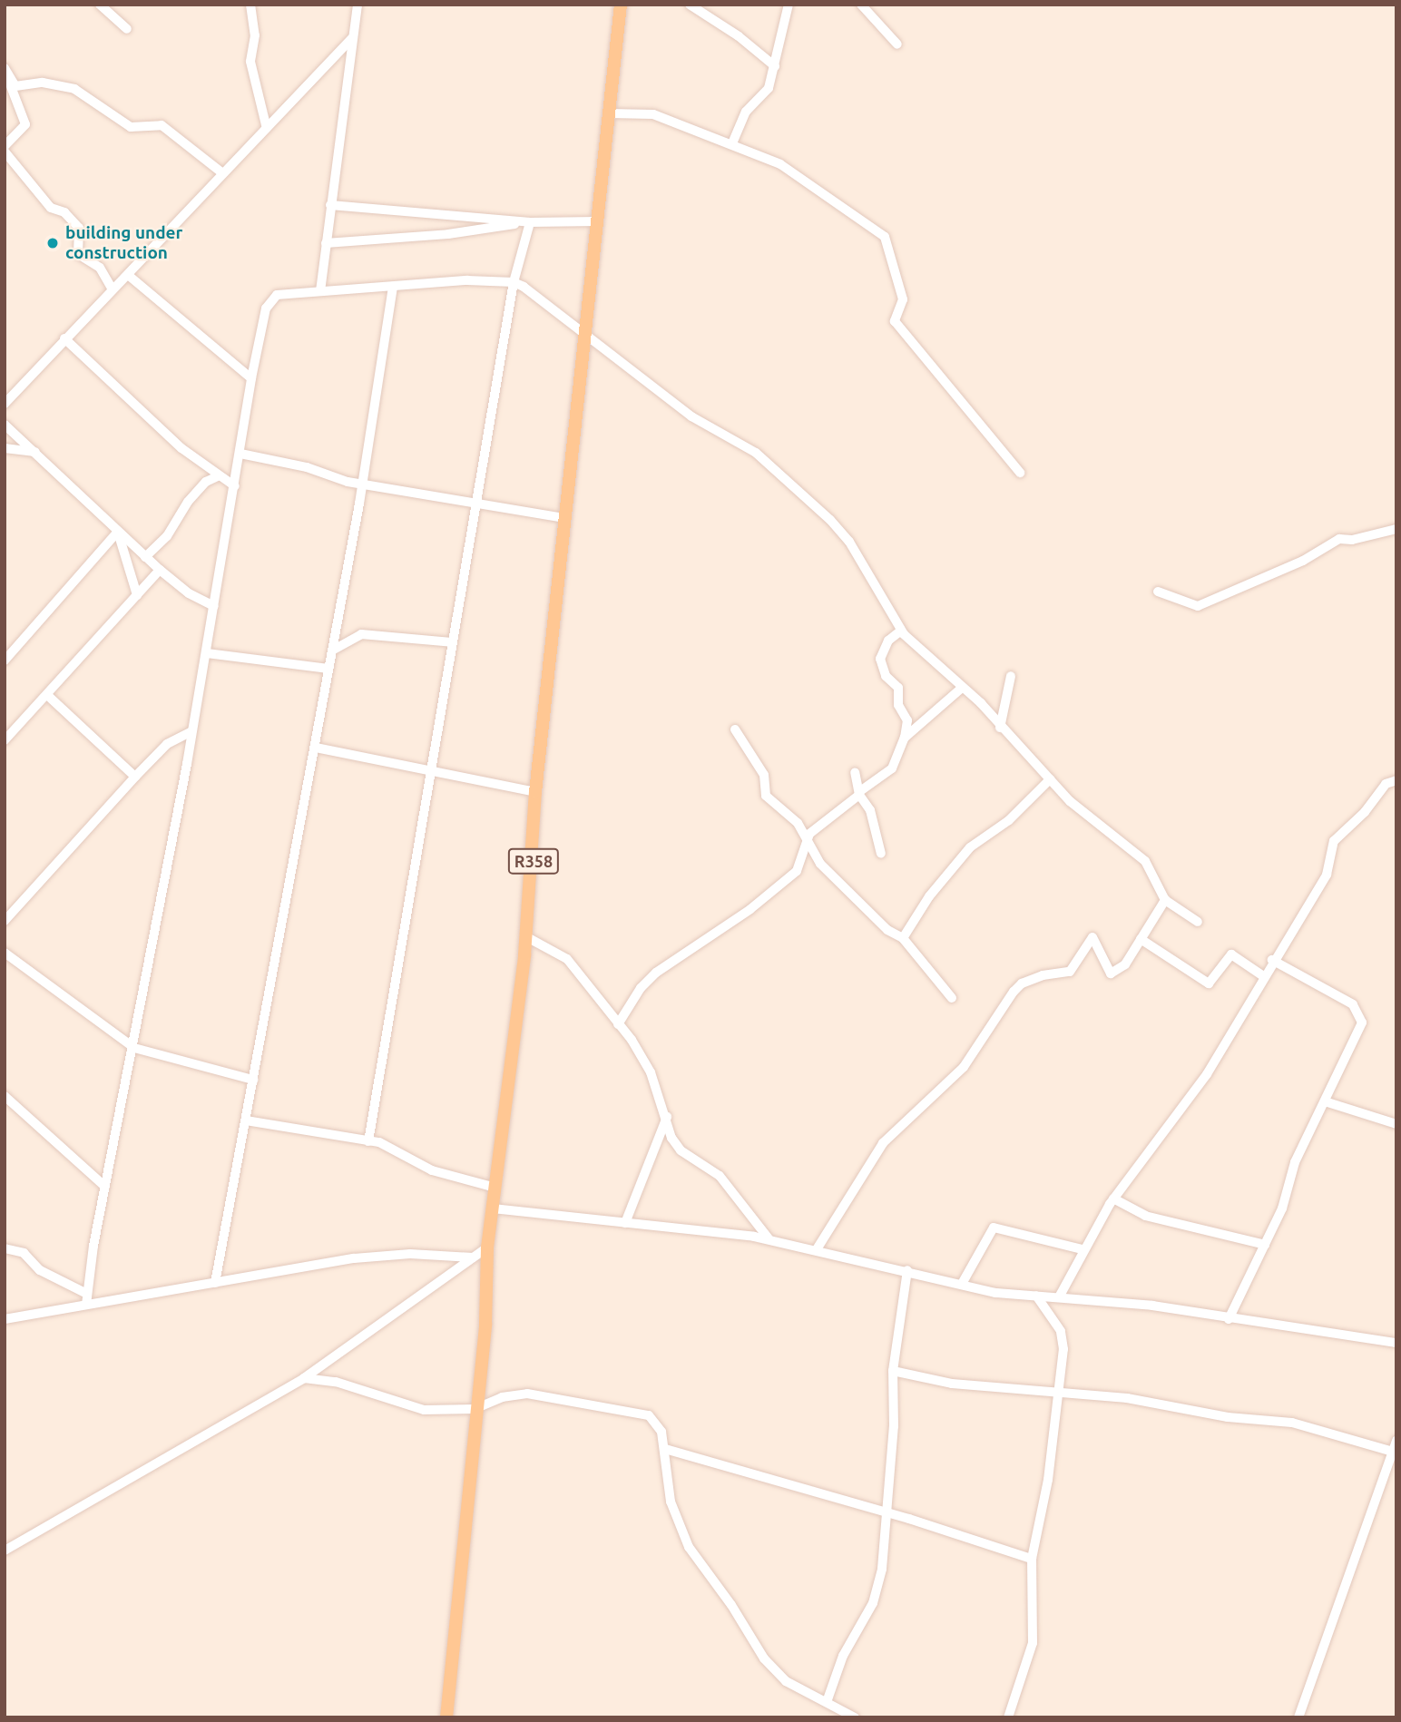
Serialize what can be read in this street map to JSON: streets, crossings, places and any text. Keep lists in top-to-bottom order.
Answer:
{
  "streets": {
    "main road": ["R358"]
  },
  "places": ["building under construction"]
}
